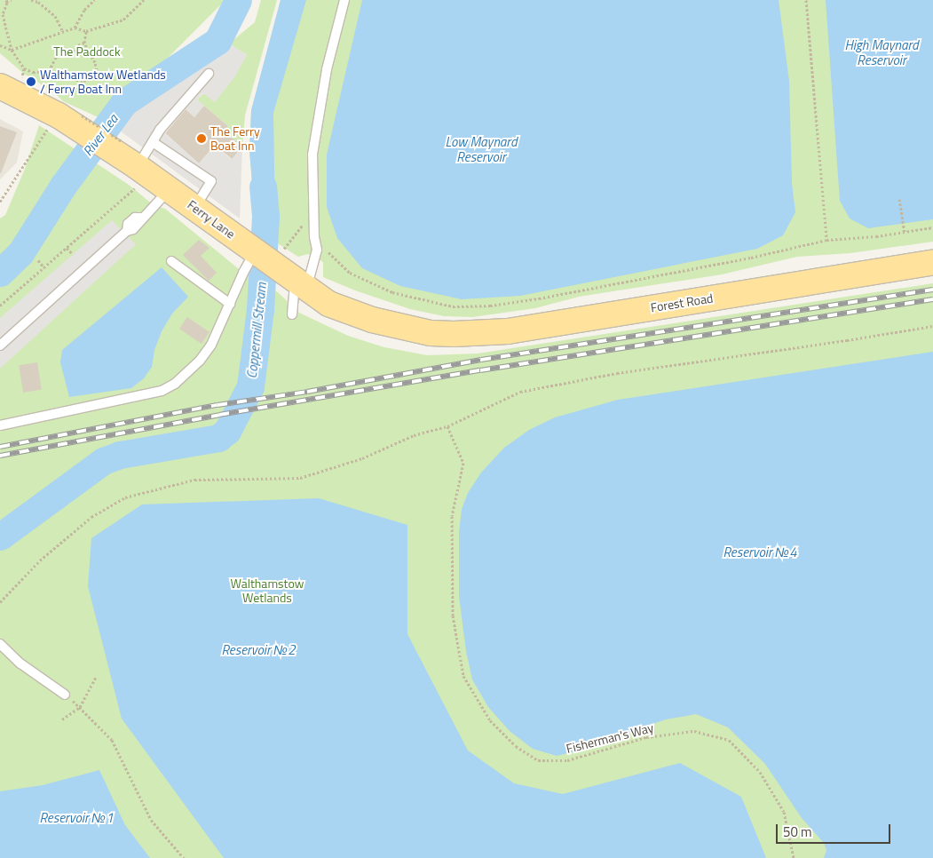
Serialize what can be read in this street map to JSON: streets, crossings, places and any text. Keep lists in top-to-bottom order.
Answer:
{
  "streets": {
    "main road": ["Ferry Lane", "Forest Road"],
    "path": ["Fisherman's Way"]
  },
  "crossings": [
    ["Ferry Lane", "Forest Road"]
  ],
  "water": [
    "High Maynard Reservoir",
    "River Lea",
    "Low Maynard Reservoir",
    "Coppermill Stream",
    "Reservoir №4",
    "Reservoir №2",
    "Reservoir №1"
  ],
  "parks": ["The Paddock", "Walthamstow Wetlands"],
  "places": ["Walthamstow Wetlands / Ferry Boat Inn", "The Ferry Boat Inn"],
  "scale_bar": "50 m"
}
